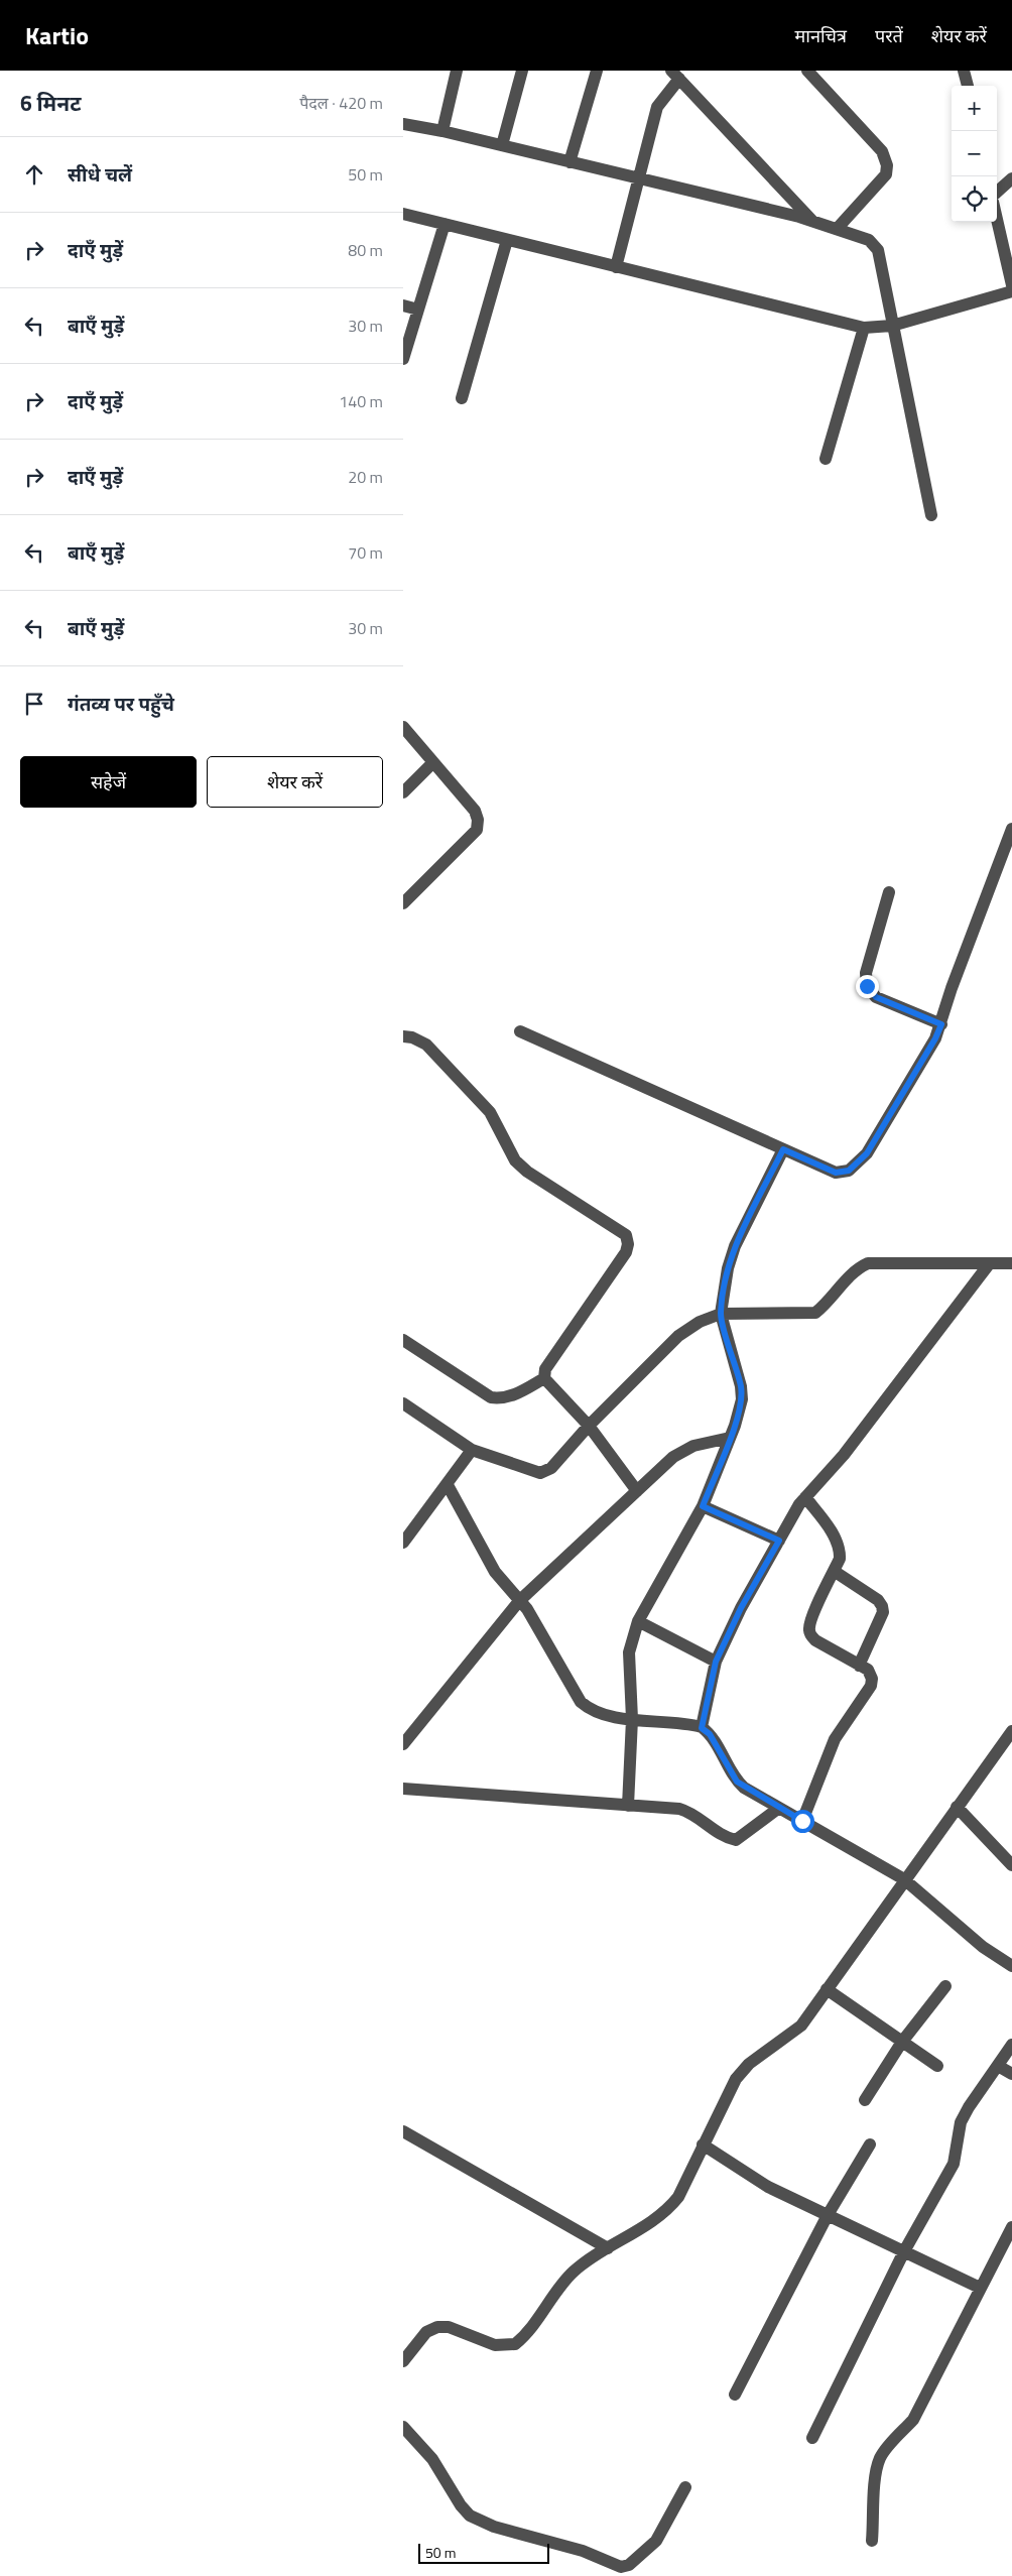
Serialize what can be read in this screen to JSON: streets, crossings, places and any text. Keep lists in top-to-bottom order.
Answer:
{
  "scale_bar": "50 m",
  "page": {
    "header": "Kartio",
    "nav": ["मानचित्र", "परतें", "शेयर करें"],
    "heading": ["6 मिनट", "पैदल · 420 m"],
    "map_buttons": ["+", "−"],
    "list": [
      ["सीधे चलें", "50 m"],
      ["दाएँ मुड़ें", "80 m"],
      ["बाएँ मुड़ें", "30 m"],
      ["दाएँ मुड़ें", "140 m"],
      ["दाएँ मुड़ें", "20 m"],
      ["बाएँ मुड़ें", "70 m"],
      ["बाएँ मुड़ें", "30 m"],
      "गंतव्य पर पहुँचे"
    ],
    "buttons": ["सहेजें", "शेयर करें"],
    "scale": "50 m"
  }
}
